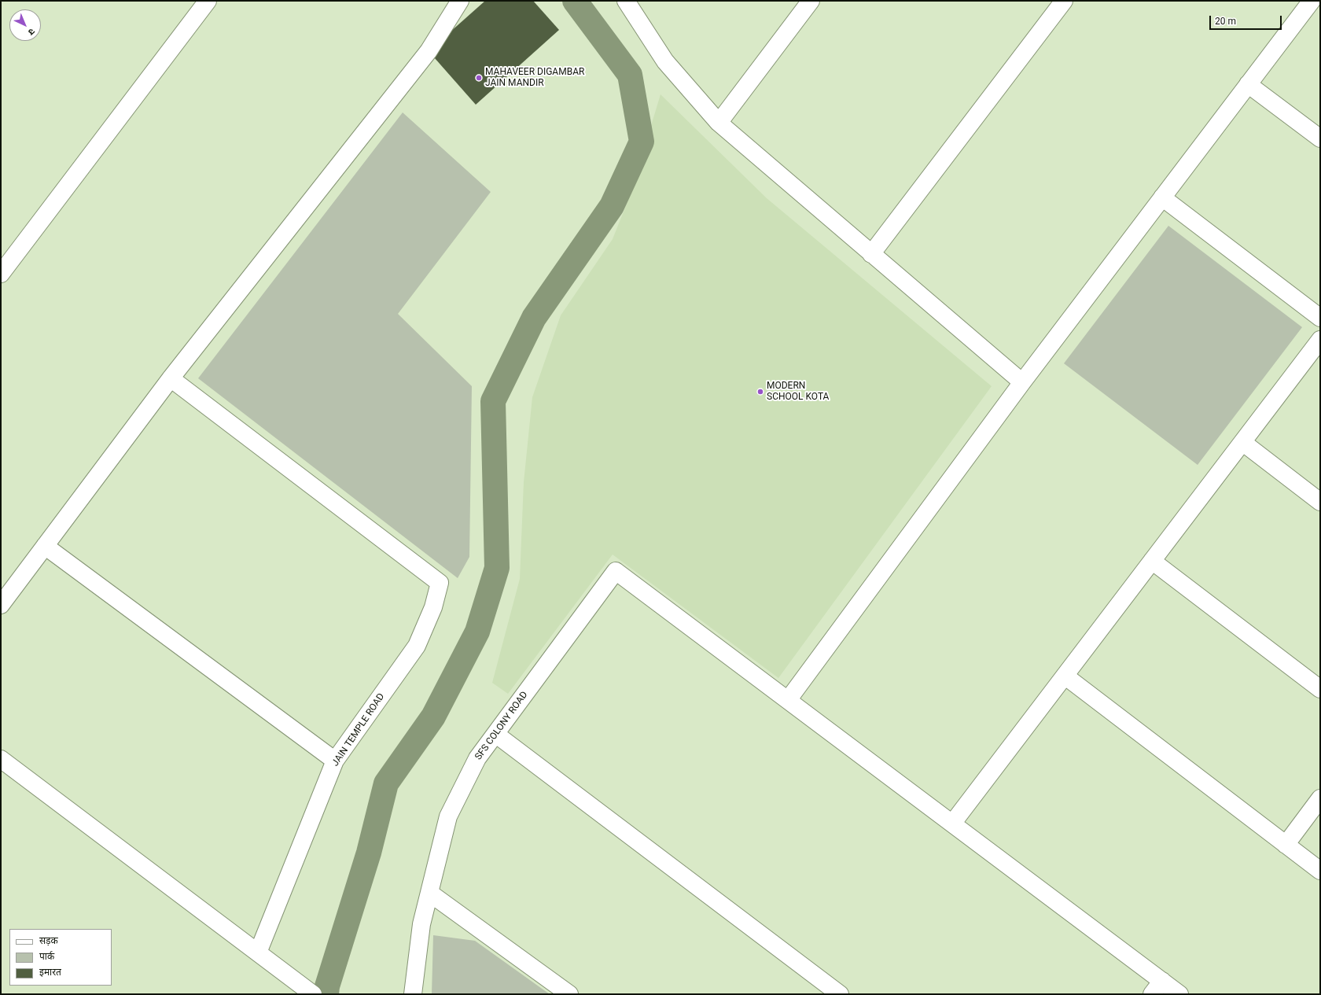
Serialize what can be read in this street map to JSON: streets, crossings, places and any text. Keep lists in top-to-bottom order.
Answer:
{
  "streets": {
    "street": ["SFS COLONY ROAD", "JAIN TEMPLE ROAD"]
  },
  "places": ["MAHAVEER DIGAMBAR JAIN MANDIR", "MODERN SCHOOL KOTA"],
  "legend": ["सड़क", "पार्क", "इमारत"],
  "scale_bar": "20 m",
  "north": "bottom right"
}
